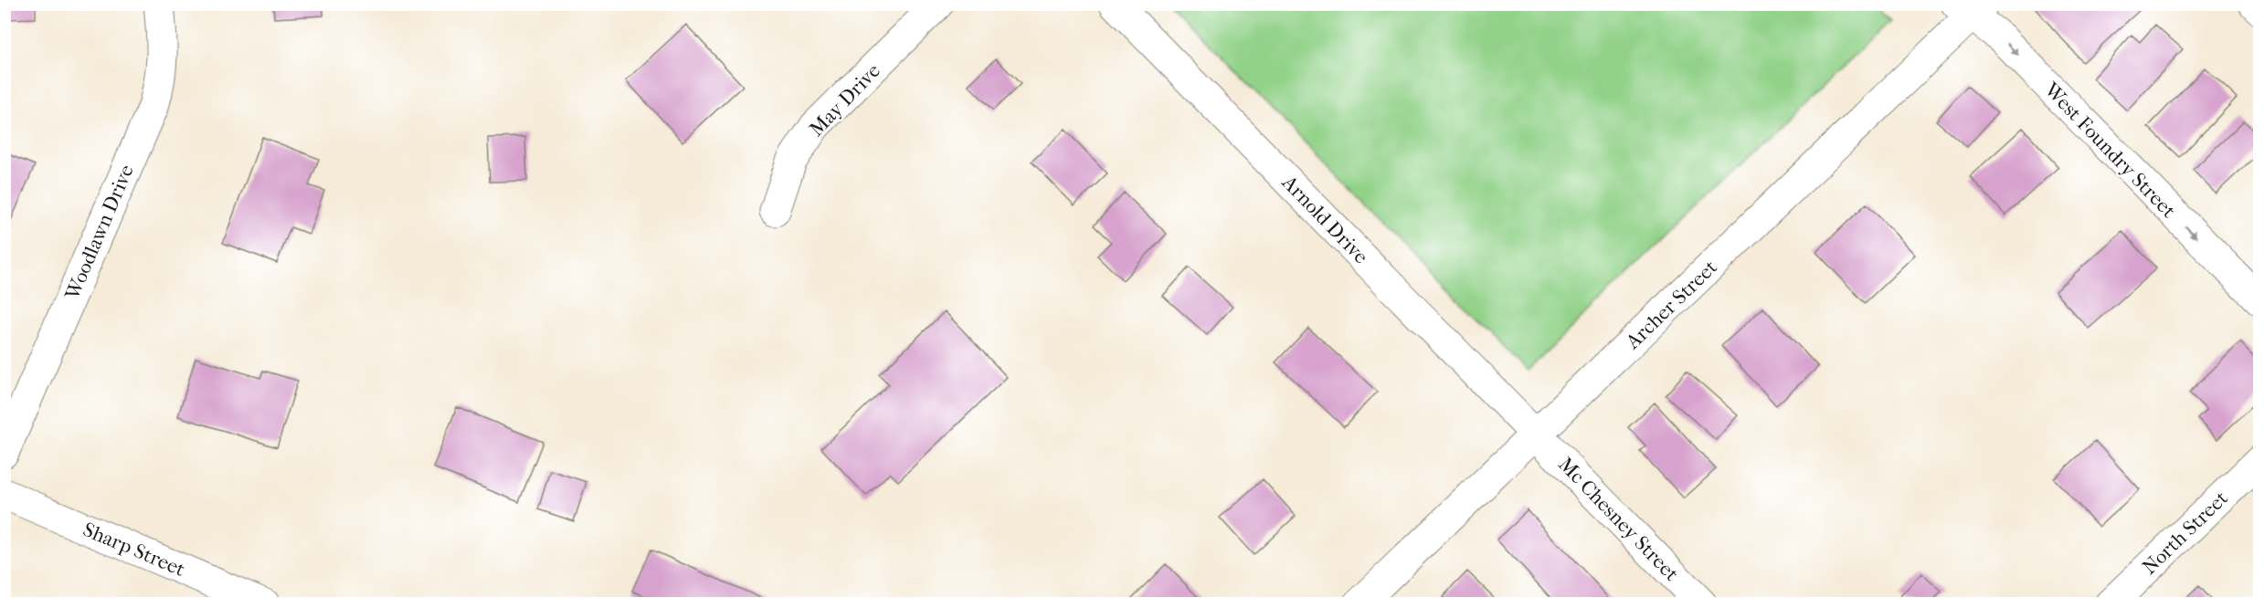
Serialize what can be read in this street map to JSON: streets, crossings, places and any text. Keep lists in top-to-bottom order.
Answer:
{
  "streets": {
    "street": [
      "May Drive",
      "West Foundry Street",
      "Arnold Drive",
      "Woodlawn Drive",
      "Archer Street",
      "Mc Chesney Street",
      "North Street",
      "Sharp Street"
    ]
  },
  "crossings": [
    ["West Foundry Street", "Archer Street"],
    ["Arnold Drive", "Archer Street"],
    ["Arnold Drive", "Mc Chesney Street"],
    ["Archer Street", "Mc Chesney Street"]
  ],
  "one_way": ["West Foundry Street"]
}
